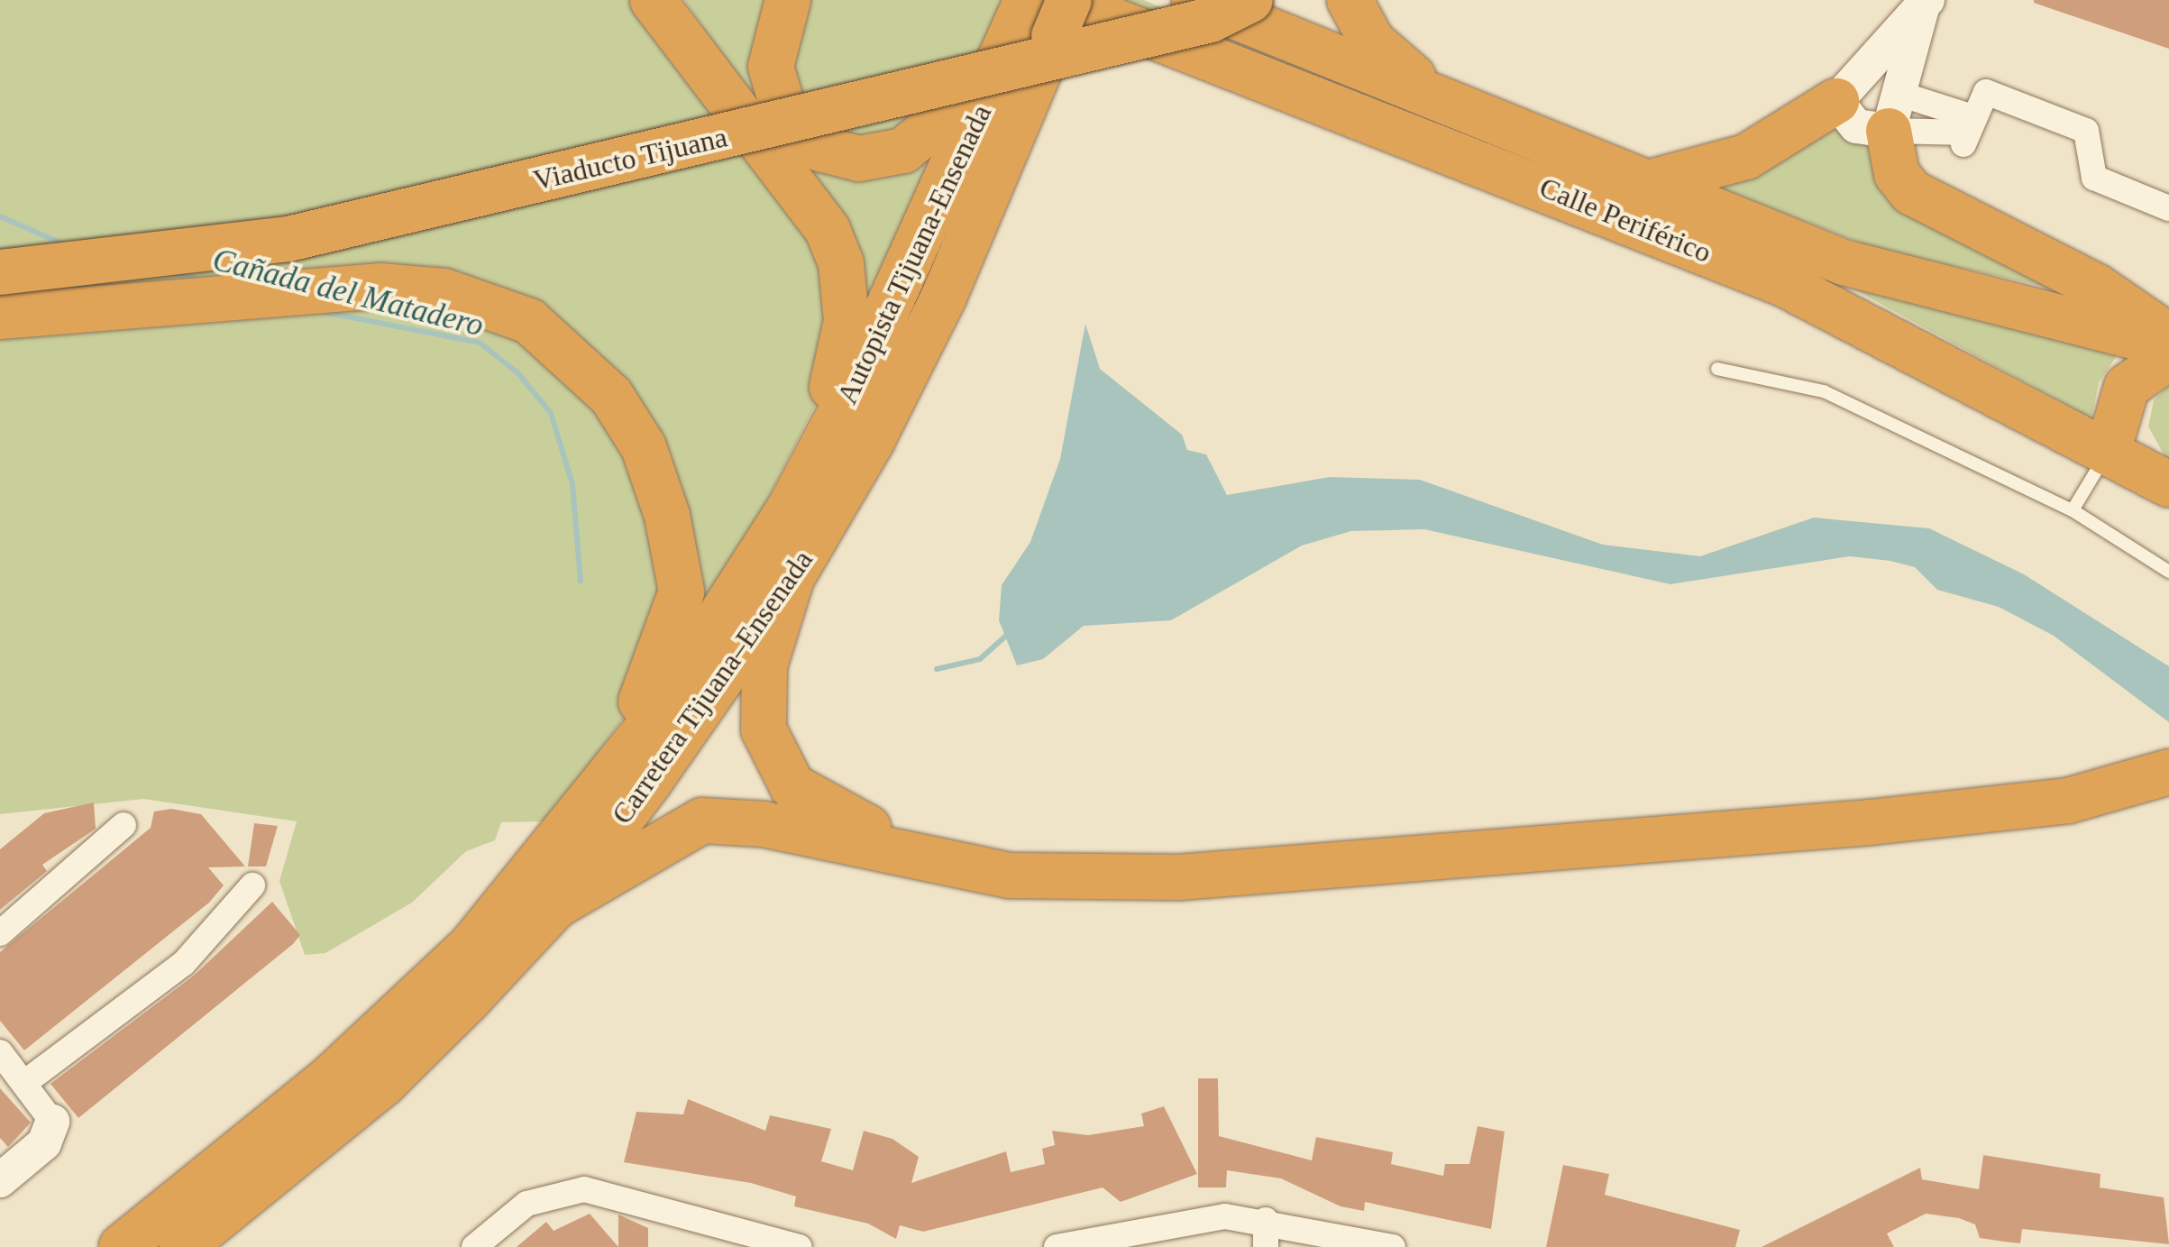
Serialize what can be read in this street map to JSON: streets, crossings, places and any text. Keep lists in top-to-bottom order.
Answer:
{
  "streets": {
    "highway": [
      "Viaducto Tijuana",
      "Calle Periférico",
      "Autopista Tijuana-Ensenada",
      "Carretera Tijuana–Ensenada"
    ]
  },
  "crossings": [
    ["Calle Periférico", "Autopista Tijuana-Ensenada"],
    ["Calle Periférico", "Carretera Tijuana–Ensenada"],
    ["Autopista Tijuana-Ensenada", "Carretera Tijuana–Ensenada"]
  ],
  "water": ["Cañada del Matadero"]
}
